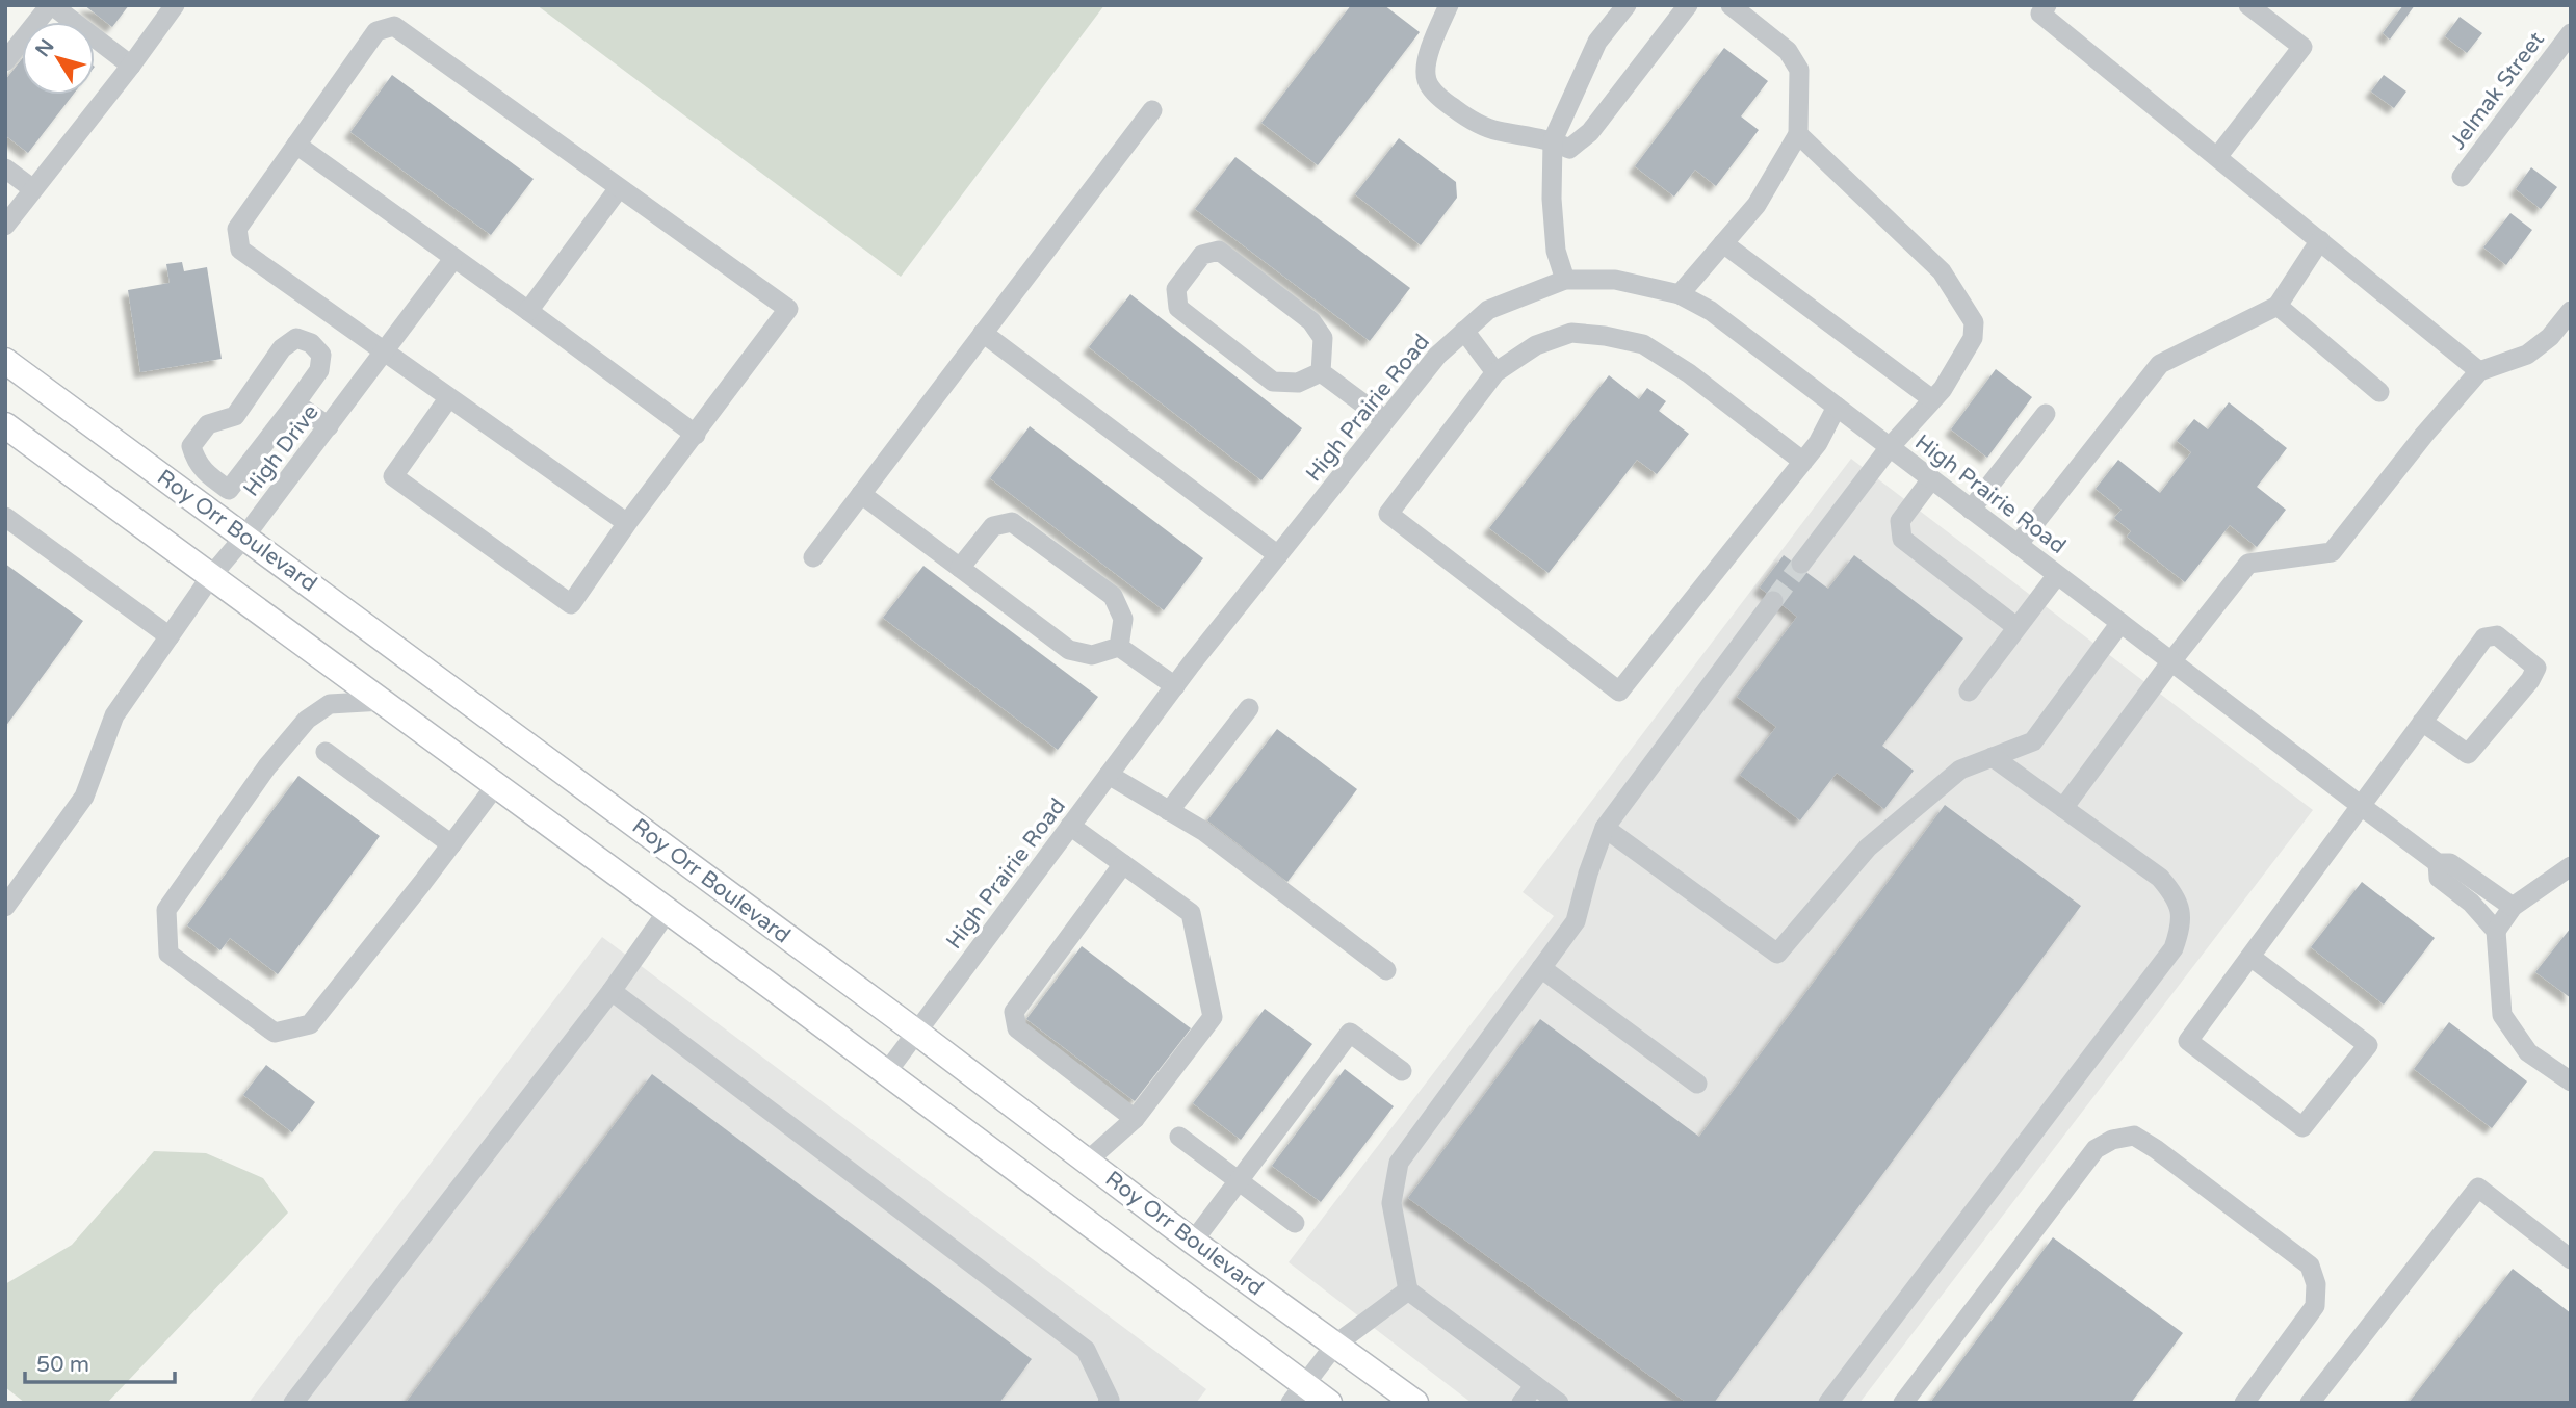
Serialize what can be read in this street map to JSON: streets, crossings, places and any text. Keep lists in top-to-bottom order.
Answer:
{
  "streets": {
    "main road": ["Roy Orr Boulevard"],
    "street": ["Jelmak Street", "High Prairie Road", "High Drive"]
  },
  "crossings": [
    ["High Prairie Road", "Roy Orr Boulevard"],
    ["High Drive", "Roy Orr Boulevard"]
  ],
  "scale_bar": "50 m",
  "north": "top left"
}
